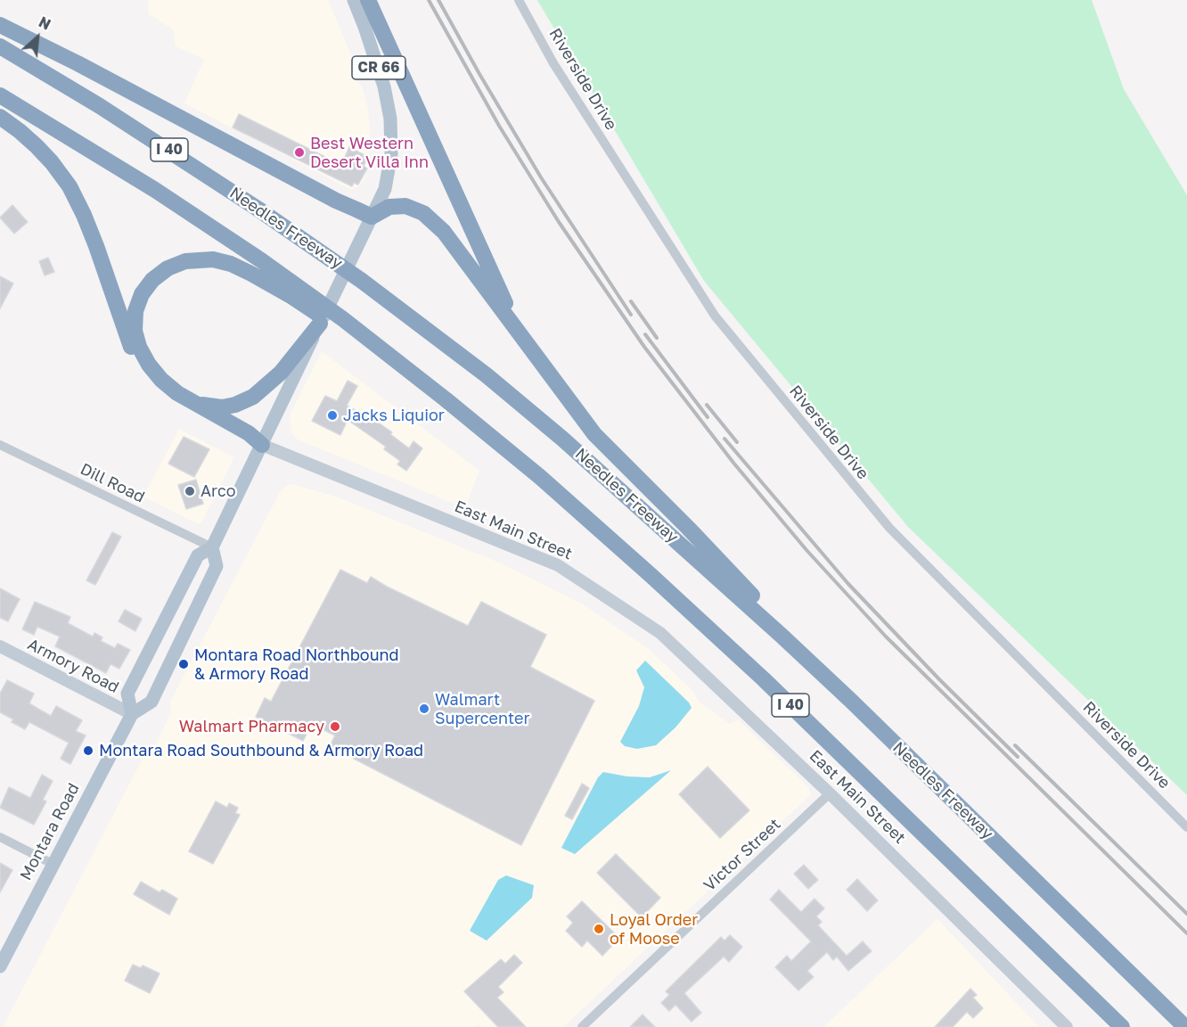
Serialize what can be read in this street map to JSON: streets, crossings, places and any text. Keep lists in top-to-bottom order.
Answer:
{
  "streets": {
    "highway": ["I 40", "Needles Freeway"],
    "main road": ["CR 66", "Montara Road"],
    "street": [
      "Riverside Drive",
      "Dill Road",
      "East Main Street",
      "Armory Road",
      "Victor Street"
    ]
  },
  "crossings": [
    ["CR 66", "East Main Street"],
    ["CR 66", "Montara Road"],
    ["Dill Road", "Montara Road"],
    ["East Main Street", "Montara Road"],
    ["East Main Street", "Victor Street"],
    ["Armory Road", "Montara Road"]
  ],
  "places": [
    "Best Western Desert Villa Inn",
    "Jacks Liquior",
    "Arco",
    "Montara Road Northbound & Armory Road",
    "Walmart Supercenter",
    "Walmart Pharmacy",
    "Montara Road Southbound & Armory Road",
    "Loyal Order of Moose"
  ],
  "north": "top right"
}
